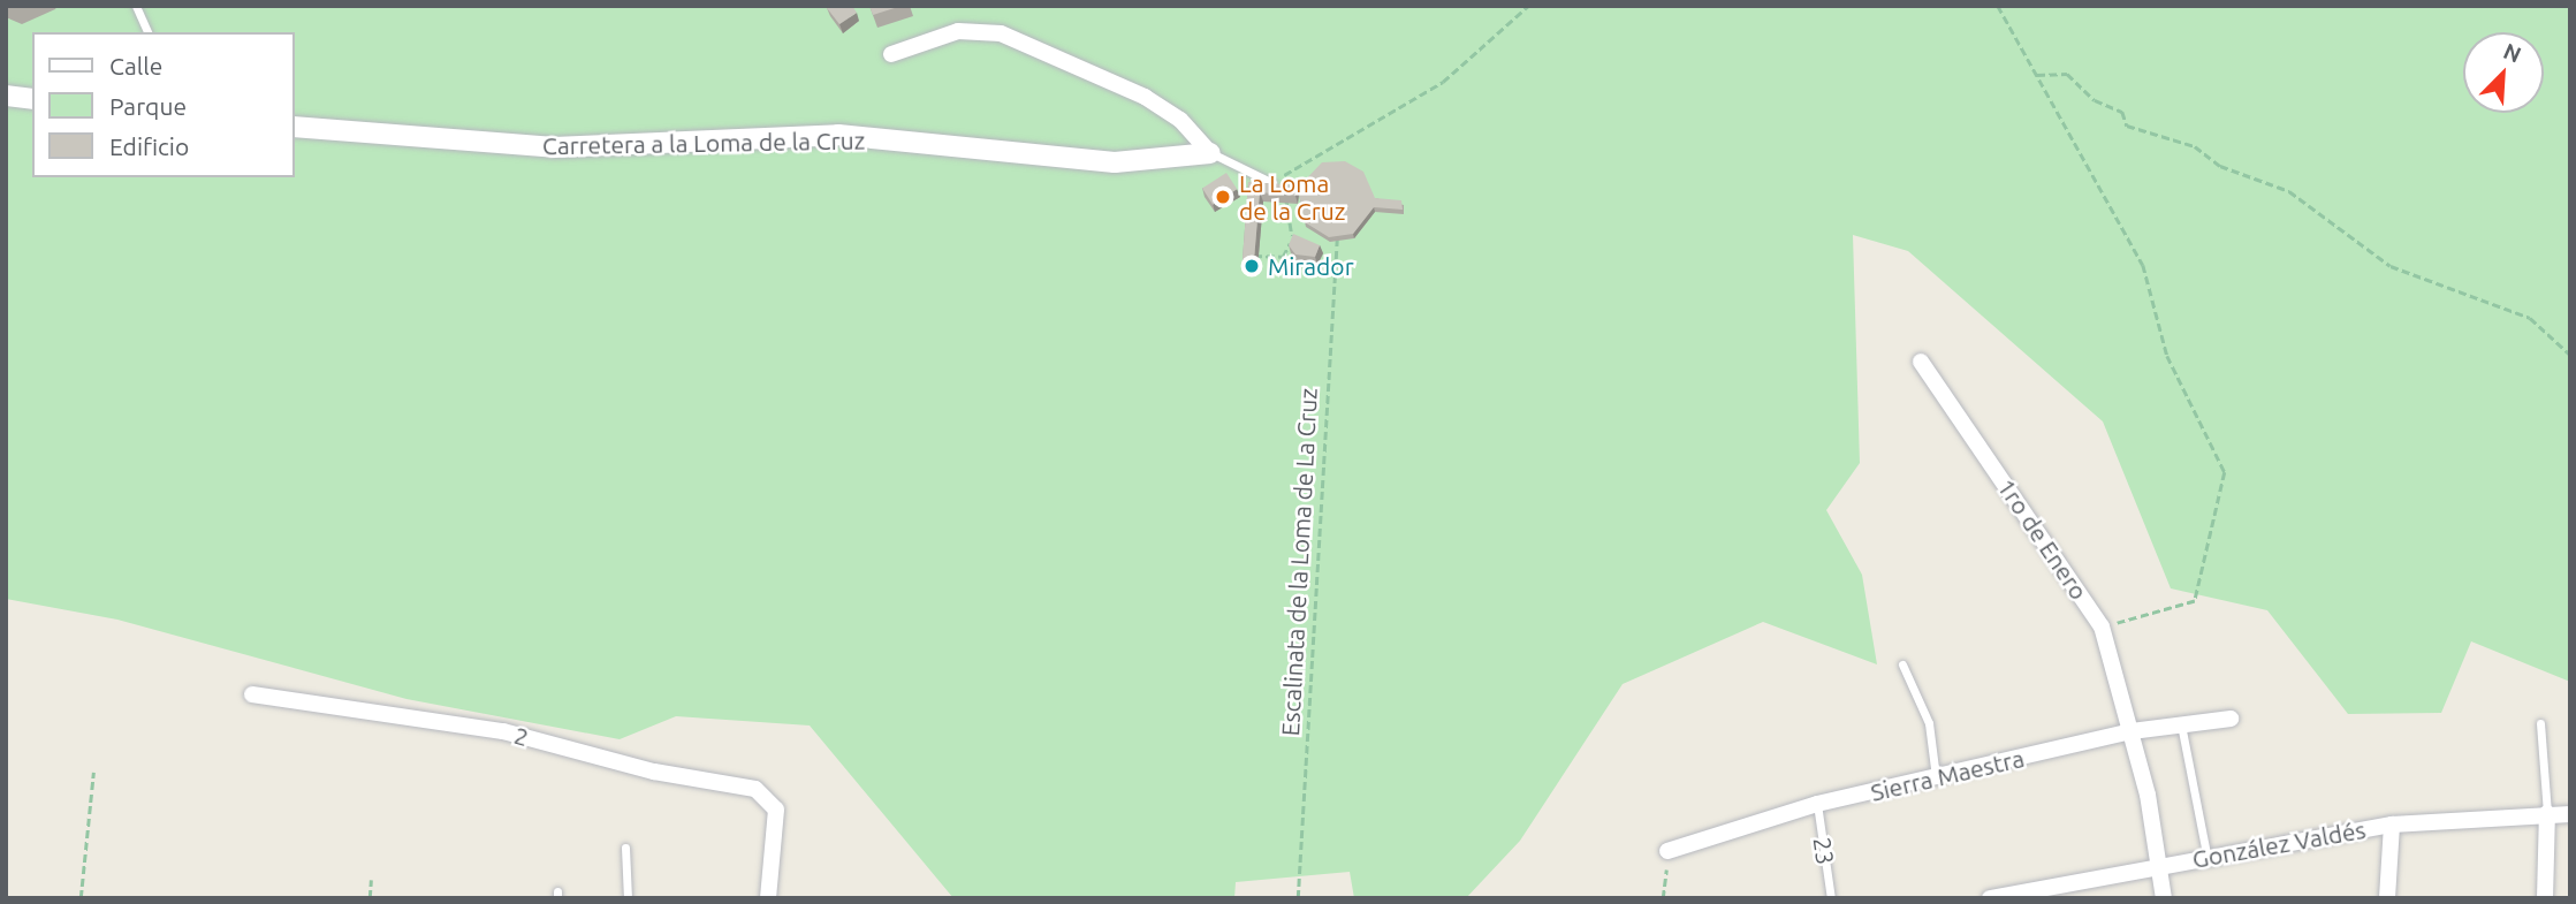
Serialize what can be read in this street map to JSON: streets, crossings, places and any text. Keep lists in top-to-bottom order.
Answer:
{
  "streets": {
    "street": [
      "Carretera a la Loma de la Cruz",
      "1ro de Enero",
      "2",
      "Sierra Maestra",
      "González Valdés"
    ],
    "lane": ["23"],
    "path": ["Escalinata de la Loma de La Cruz"]
  },
  "crossings": [
    ["1ro de Enero", "Sierra Maestra"],
    ["1ro de Enero", "González Valdés"],
    ["Sierra Maestra", "23"]
  ],
  "places": ["La Loma de la Cruz", "Mirador"],
  "legend": ["Calle", "Parque", "Edificio"],
  "north": "top right"
}
